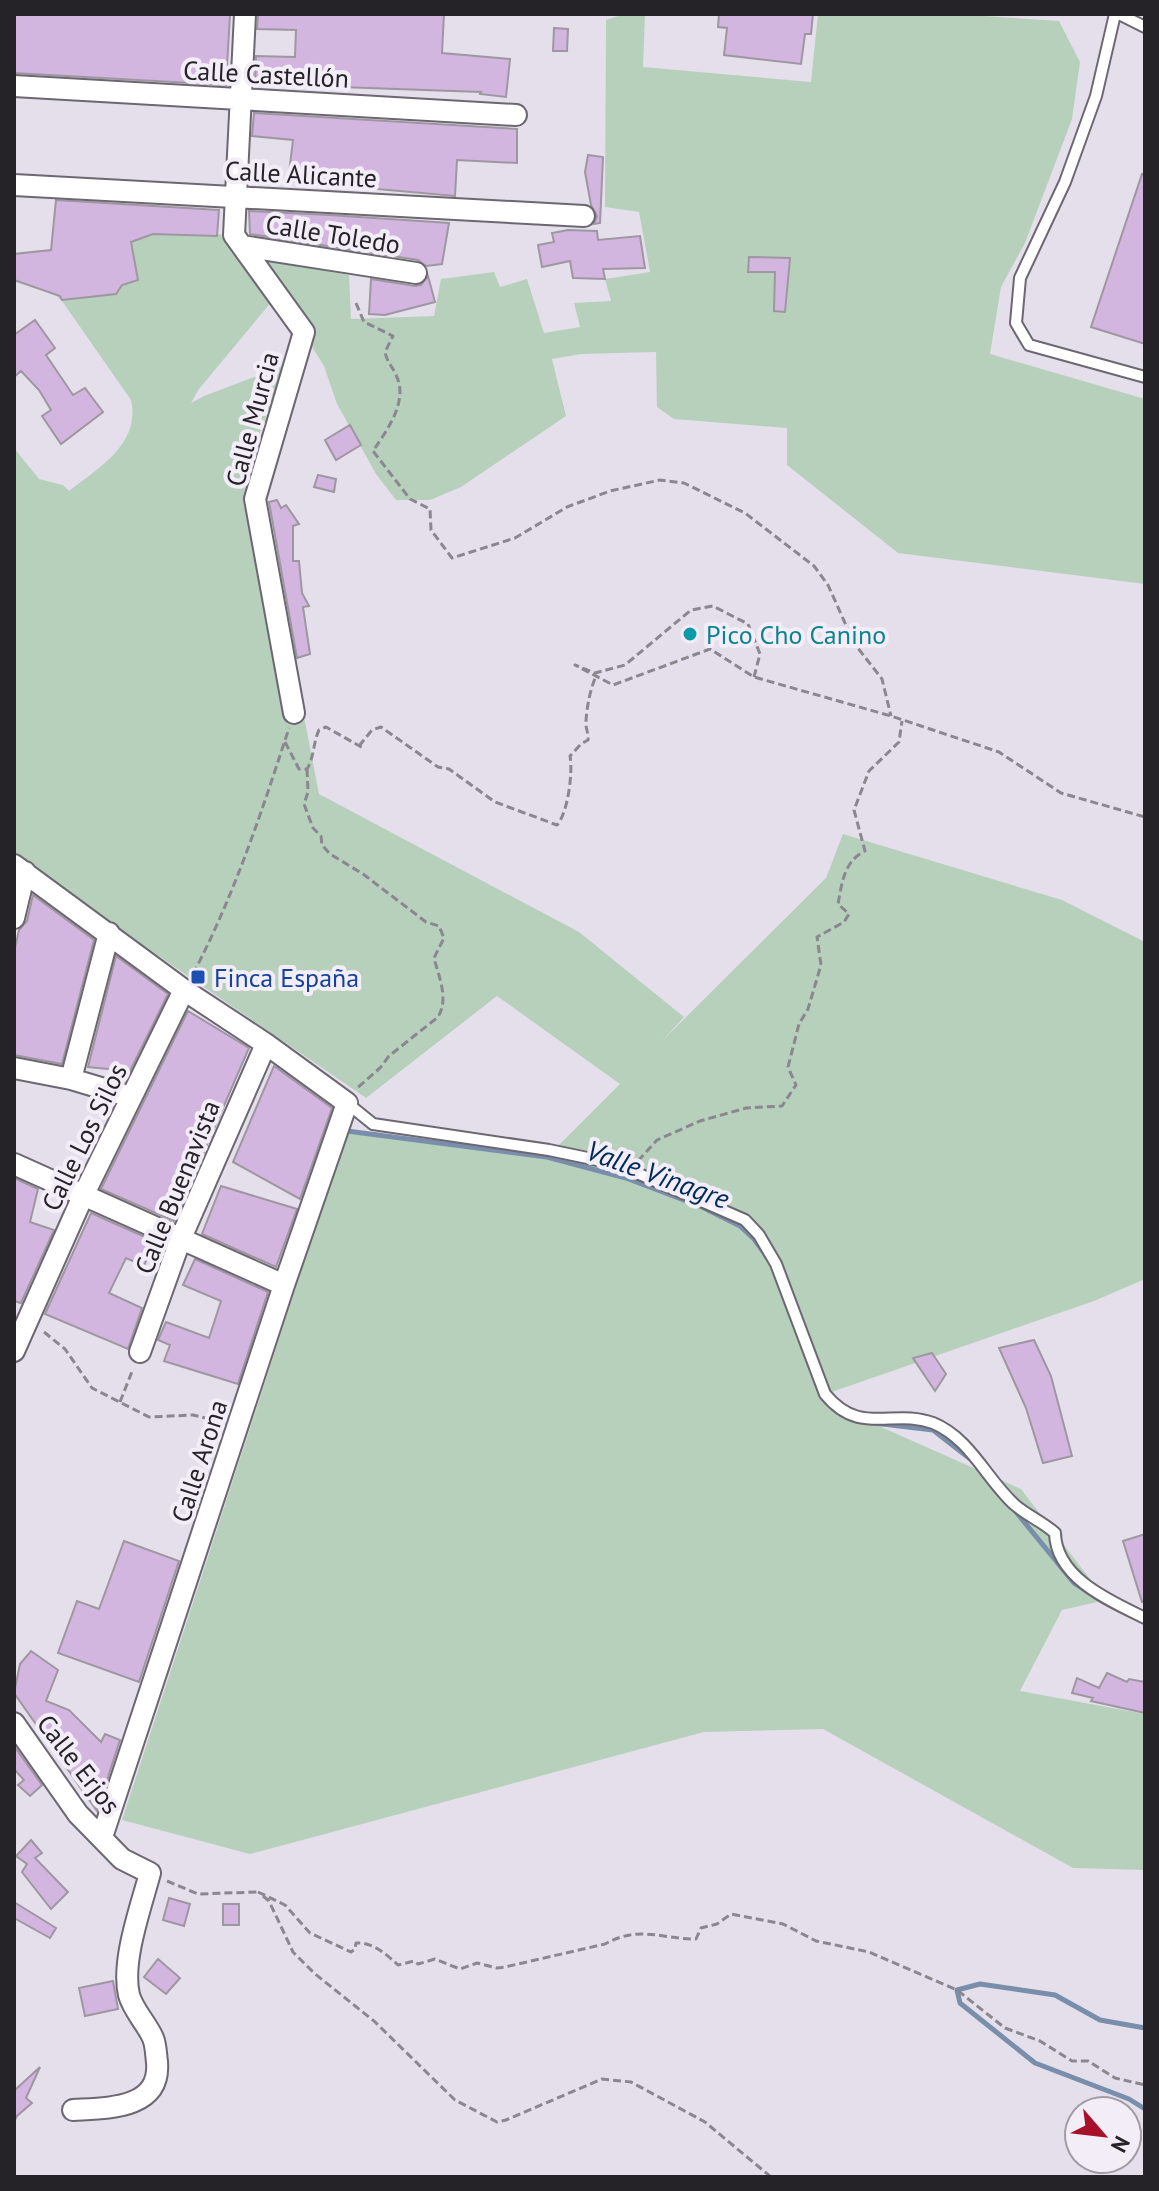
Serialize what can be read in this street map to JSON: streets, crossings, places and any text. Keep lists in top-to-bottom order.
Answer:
{
  "streets": {
    "street": [
      "Calle Castellón",
      "Calle Alicante",
      "Calle Toledo",
      "Calle Murcia",
      "Calle Los Silos",
      "Calle Buenavista",
      "Calle Arona",
      "Calle Erjos"
    ]
  },
  "crossings": [
    ["Calle Castellón", "Calle Murcia"],
    ["Calle Alicante", "Calle Murcia"],
    ["Calle Toledo", "Calle Murcia"],
    ["Calle Arona", "Calle Erjos"]
  ],
  "water": ["Valle Vinagre"],
  "places": {
    "other": ["Pico Cho Canino"],
    "transit": ["Finca España"]
  },
  "north": "bottom right"
}
